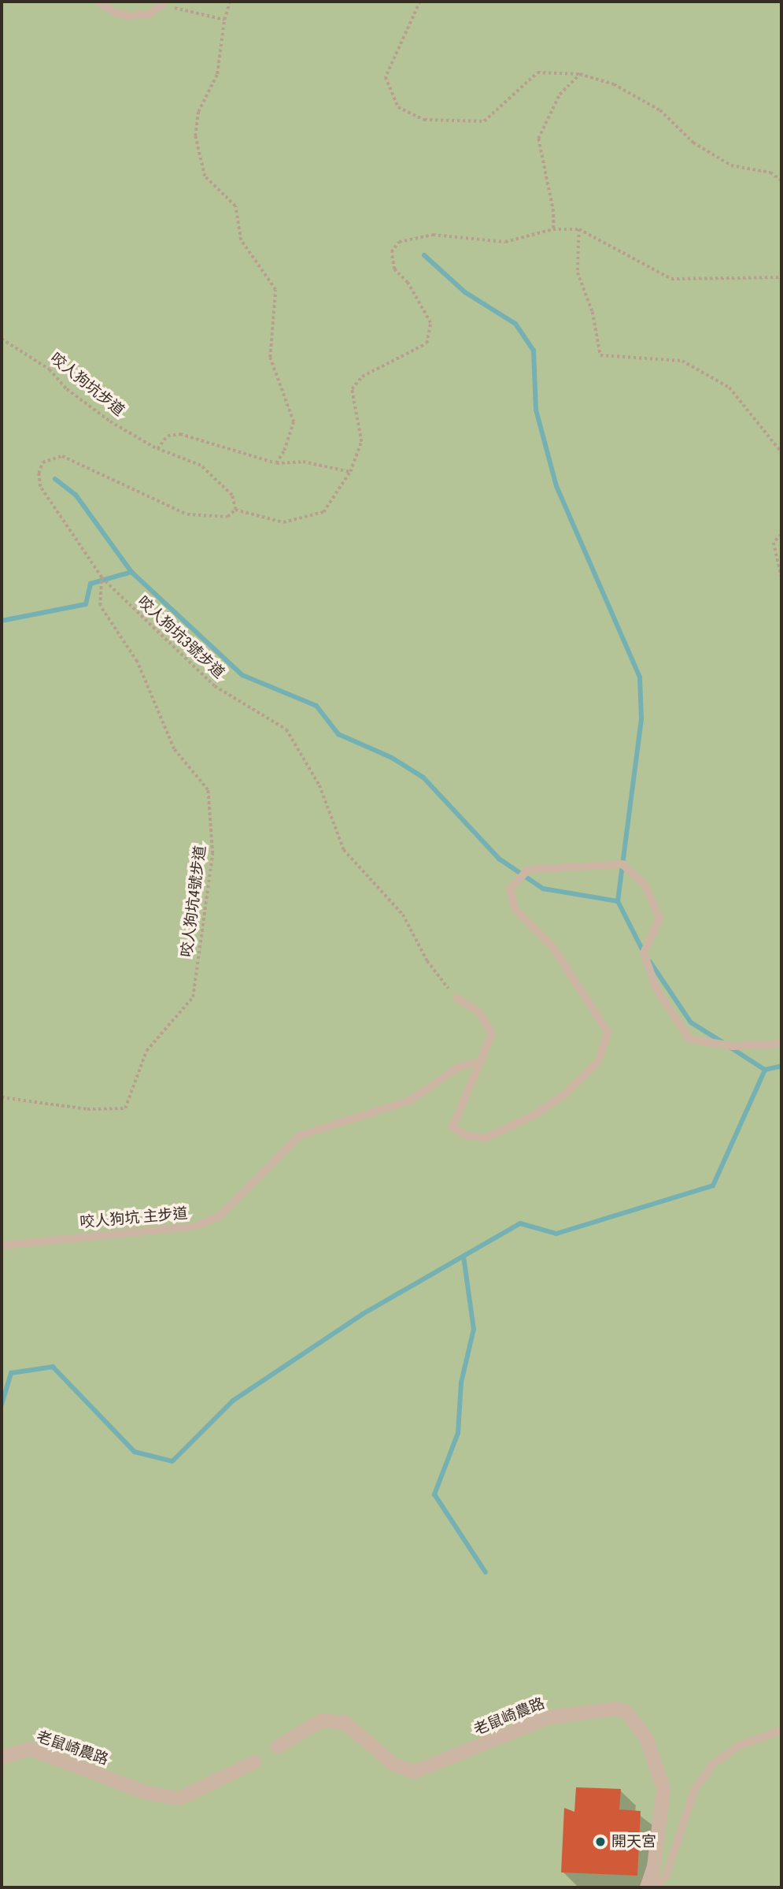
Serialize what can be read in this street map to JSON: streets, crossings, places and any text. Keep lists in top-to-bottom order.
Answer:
{
  "streets": {
    "street": ["老鼠崎農路"],
    "lane": ["咬人狗坑 主步道"],
    "path": ["咬人狗坑步道", "咬人狗坑3號步道", "咬人狗坑4號步道"]
  },
  "crossings": [
    ["咬人狗坑3號步道", "咬人狗坑4號步道"]
  ],
  "places": ["開天宮"]
}
